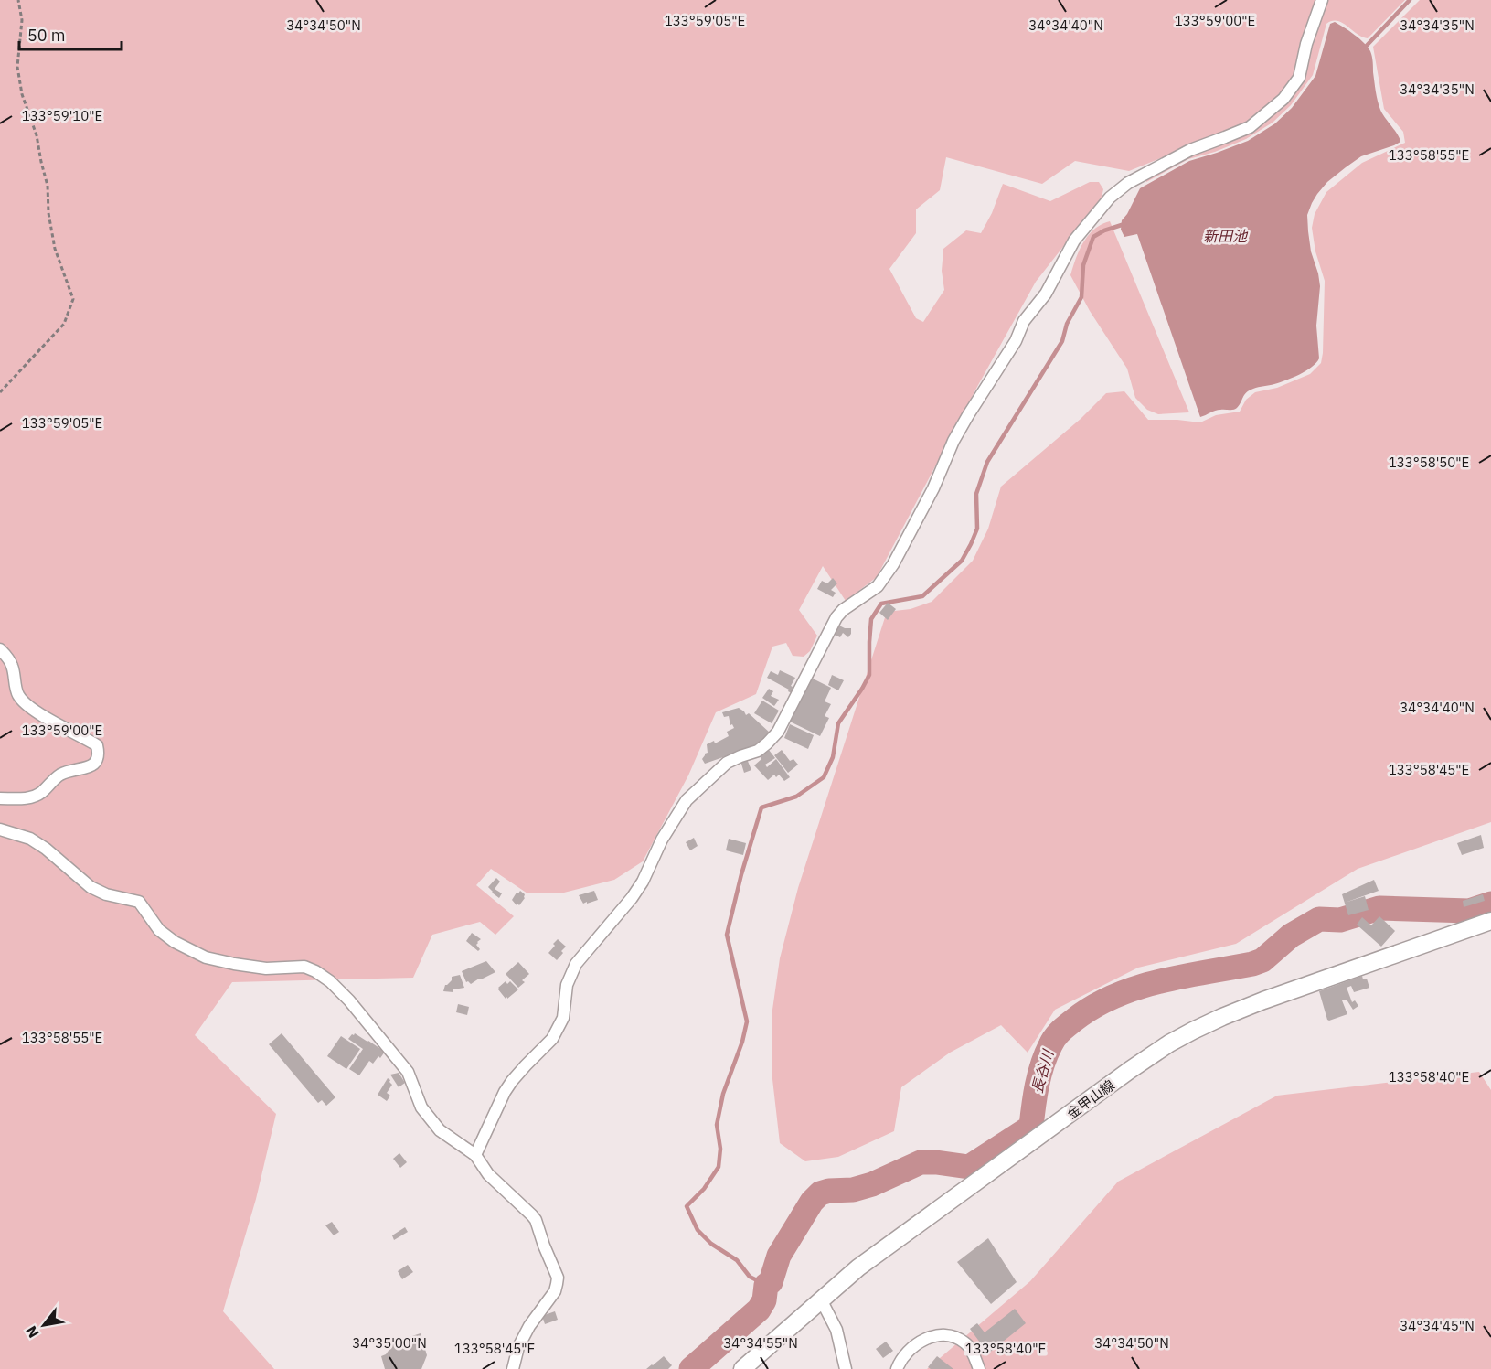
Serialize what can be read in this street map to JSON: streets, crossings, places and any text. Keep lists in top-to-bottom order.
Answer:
{
  "streets": {
    "main road": ["金甲山線"]
  },
  "water": ["新田池", "長谷川"],
  "scale_bar": "50 m",
  "north": "bottom left",
  "coordinates": [
    "133°59'05\"E",
    "133°59'00\"E",
    "34°34'35\"N",
    "34°34'50\"N",
    "34°34'40\"N",
    "133°59'10\"E",
    "133°58'55\"E",
    "133°58'50\"E",
    "133°58'45\"E",
    "133°58'40\"E",
    "34°34'45\"N",
    "34°35'00\"N",
    "34°34'55\"N"
  ]
}
